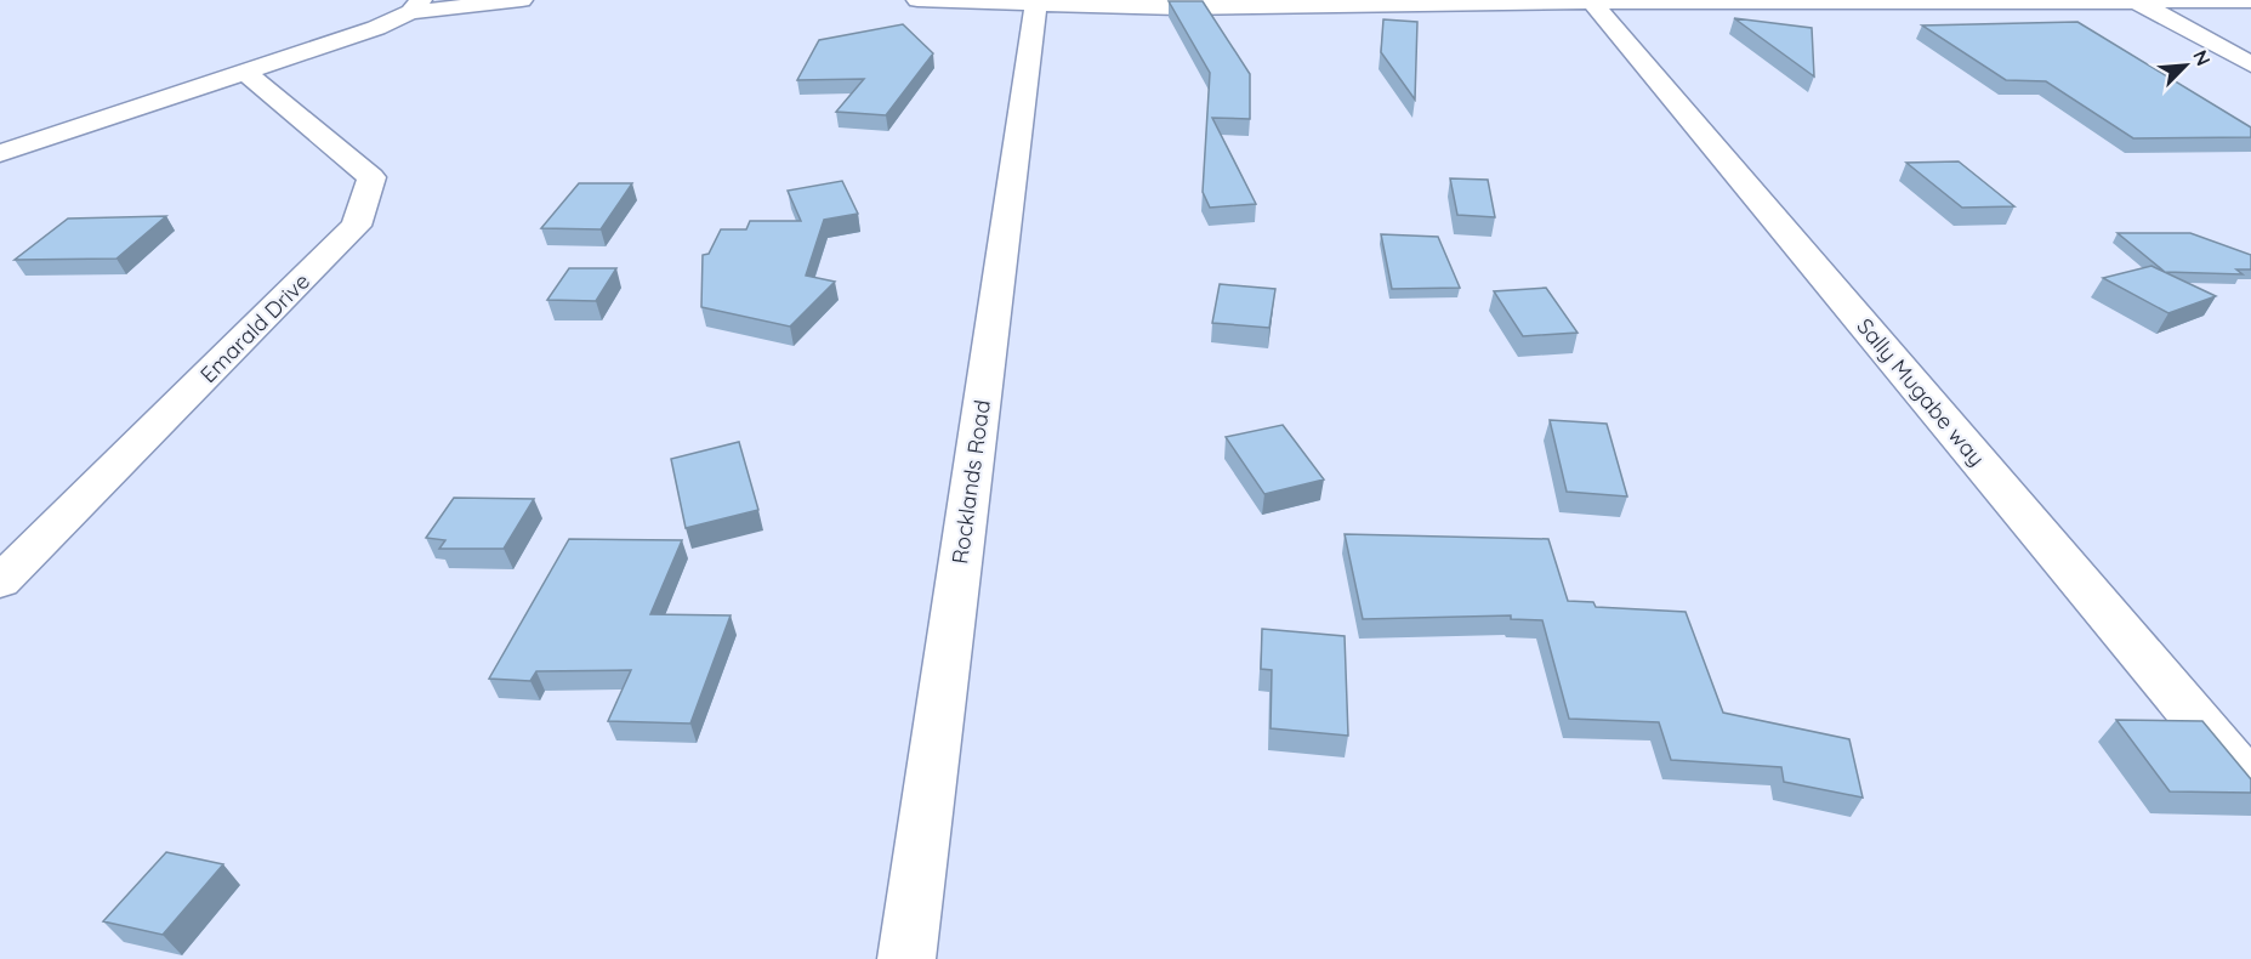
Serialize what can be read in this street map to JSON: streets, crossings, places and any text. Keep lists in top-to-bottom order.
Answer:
{
  "streets": {
    "street": ["Emarald Drive", "Sally Mugabe way", "Rocklands Road"]
  },
  "north": "top right"
}
